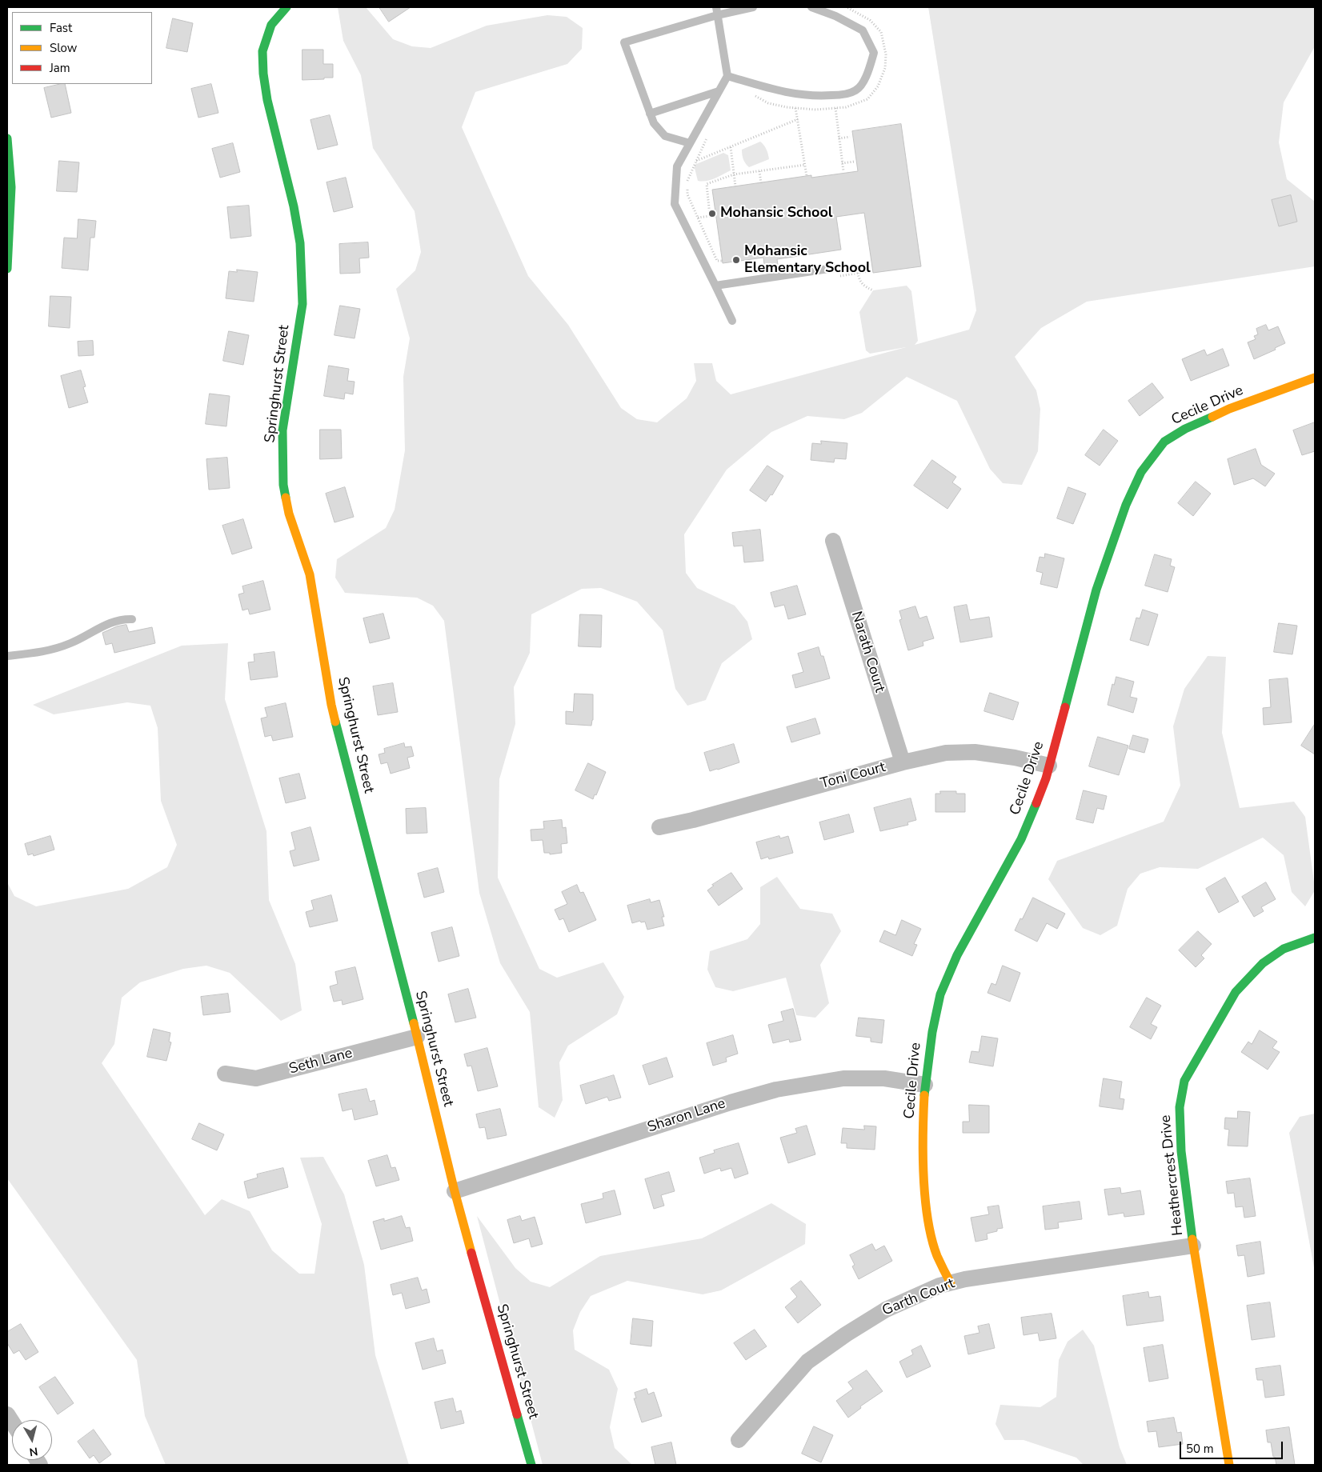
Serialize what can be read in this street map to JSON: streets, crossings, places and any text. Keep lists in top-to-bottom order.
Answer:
{
  "streets": {
    "street": [
      "Springhurst Street",
      "Cecile Drive",
      "Narath Court",
      "Toni Court",
      "Seth Lane",
      "Sharon Lane",
      "Heathercrest Drive",
      "Garth Court"
    ]
  },
  "crossings": [
    ["Springhurst Street", "Seth Lane"],
    ["Springhurst Street", "Sharon Lane"],
    ["Cecile Drive", "Toni Court"],
    ["Cecile Drive", "Sharon Lane"],
    ["Cecile Drive", "Garth Court"],
    ["Narath Court", "Toni Court"],
    ["Heathercrest Drive", "Garth Court"]
  ],
  "places": ["Mohansic School", "Mohansic Elementary School"],
  "legend": ["Fast", "Slow", "Jam"],
  "scale_bar": "50 m",
  "north": "bottom"
}
